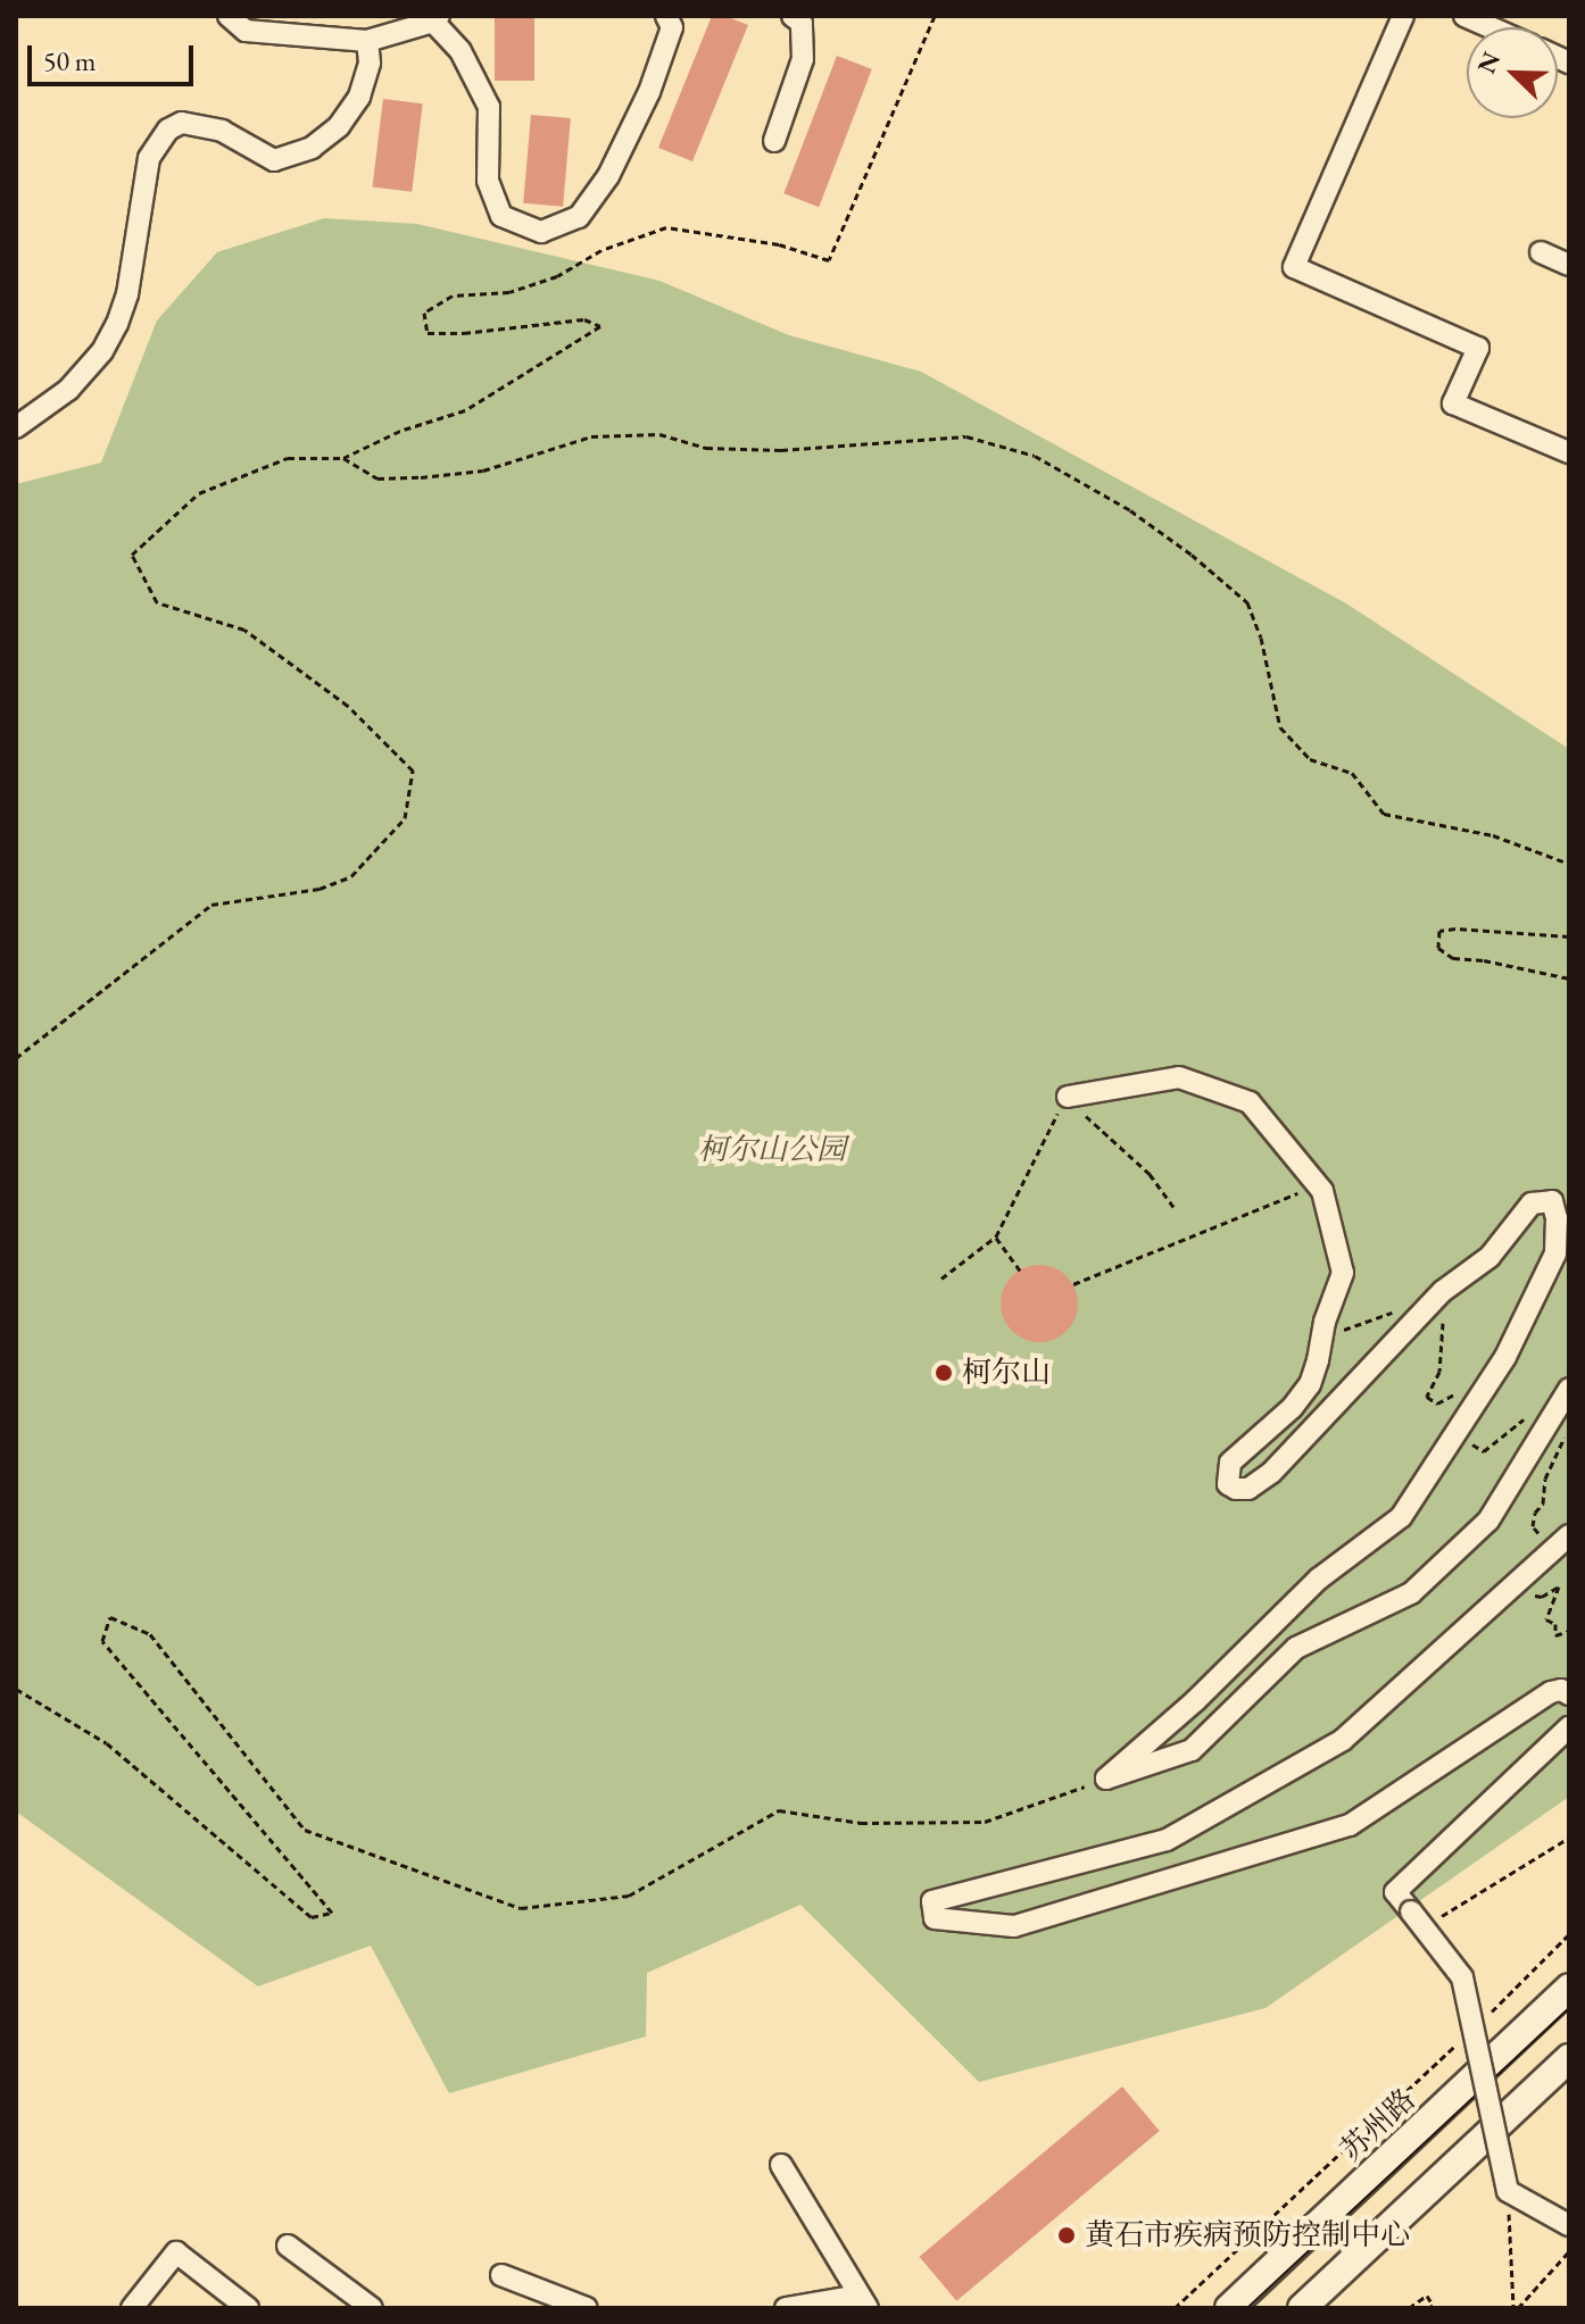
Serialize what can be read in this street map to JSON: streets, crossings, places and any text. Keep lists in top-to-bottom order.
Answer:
{
  "streets": {
    "main road": ["苏州路"]
  },
  "parks": ["柯尔山公园"],
  "places": ["柯尔山", "黄石市疾病预防控制中心"],
  "scale_bar": "50 m",
  "north": "top left"
}
